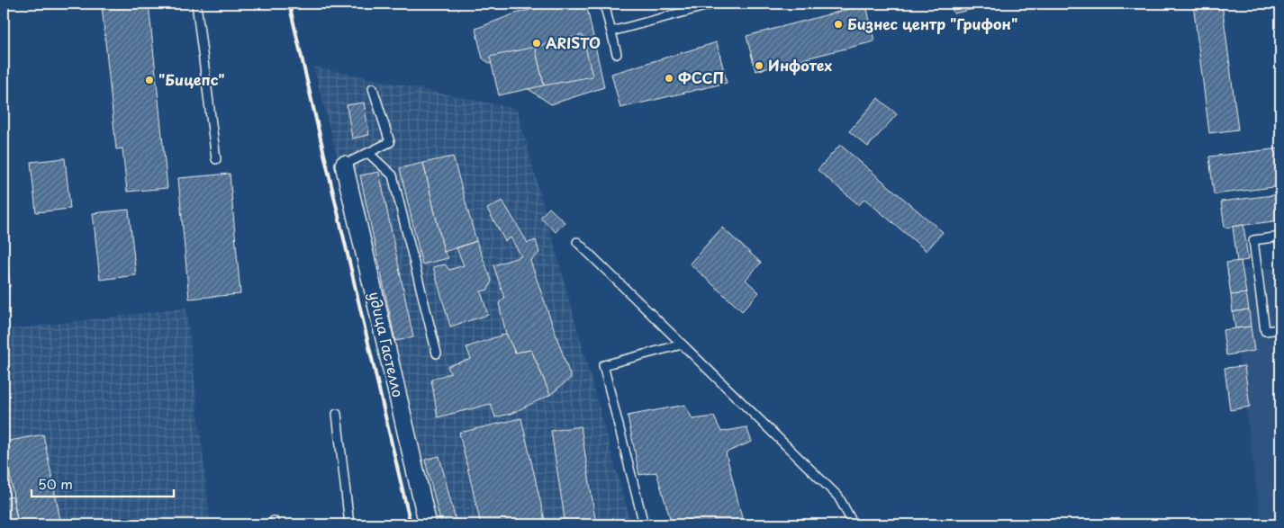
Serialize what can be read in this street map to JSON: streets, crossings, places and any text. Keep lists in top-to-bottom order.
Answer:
{
  "streets": {
    "street": ["удица Гастелло"]
  },
  "places": [
    "Бизнес центр \"Грифон\"",
    "ARISTO",
    "Инфотех",
    "ФССП",
    "\"Бицепс\""
  ],
  "scale_bar": "50 m"
}
